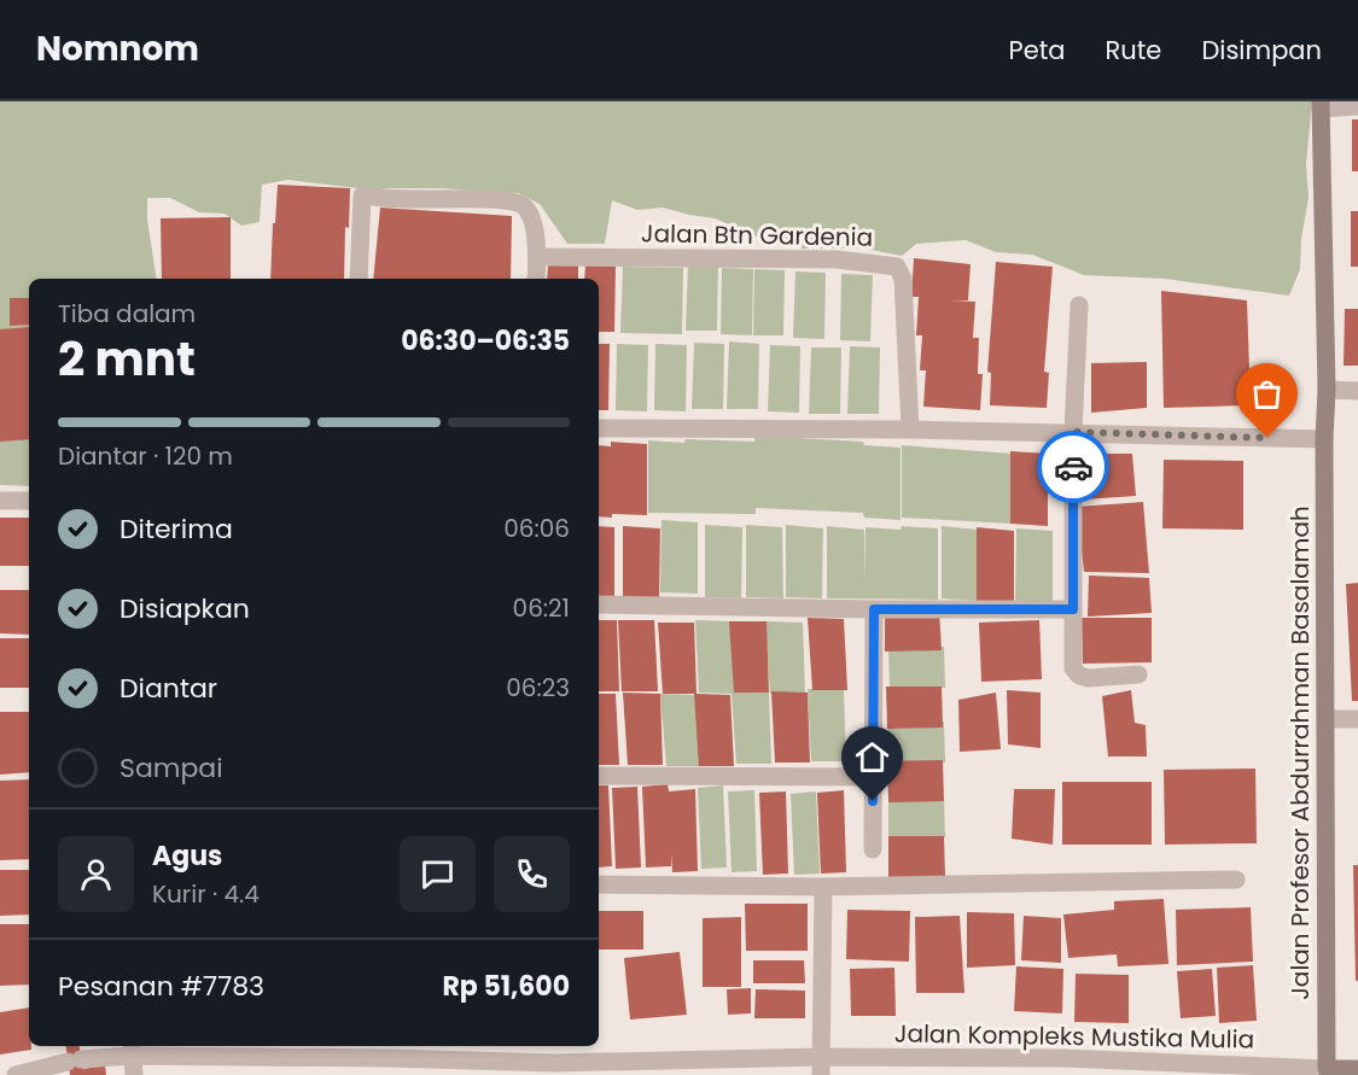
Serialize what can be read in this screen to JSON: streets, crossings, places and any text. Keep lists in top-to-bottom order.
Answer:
{
  "streets": {
    "main road": ["Jalan Profesor Abdurrahman Basalamah"],
    "street": ["Jalan Btn Gardenia", "Jalan Kompleks Mustika Mulia"]
  },
  "crossings": [
    ["Jalan Profesor Abdurrahman Basalamah", "Jalan Kompleks Mustika Mulia"]
  ],
  "page": {
    "header": "Nomnom",
    "nav": ["Peta", "Rute", "Disimpan"],
    "heading": ["2 mnt", "Tiba dalam", "06:30–06:35"],
    "panel": [
      "Agus",
      "Kurir · 4.4",
      "Pesanan #7783",
      "Rp 51,600"
    ],
    "bar": "Diantar · 120 m",
    "list": [
      ["Diterima", "06:06"],
      ["Disiapkan", "06:21"],
      ["Diantar", "06:23"],
      "Sampai"
    ]
  }
}
